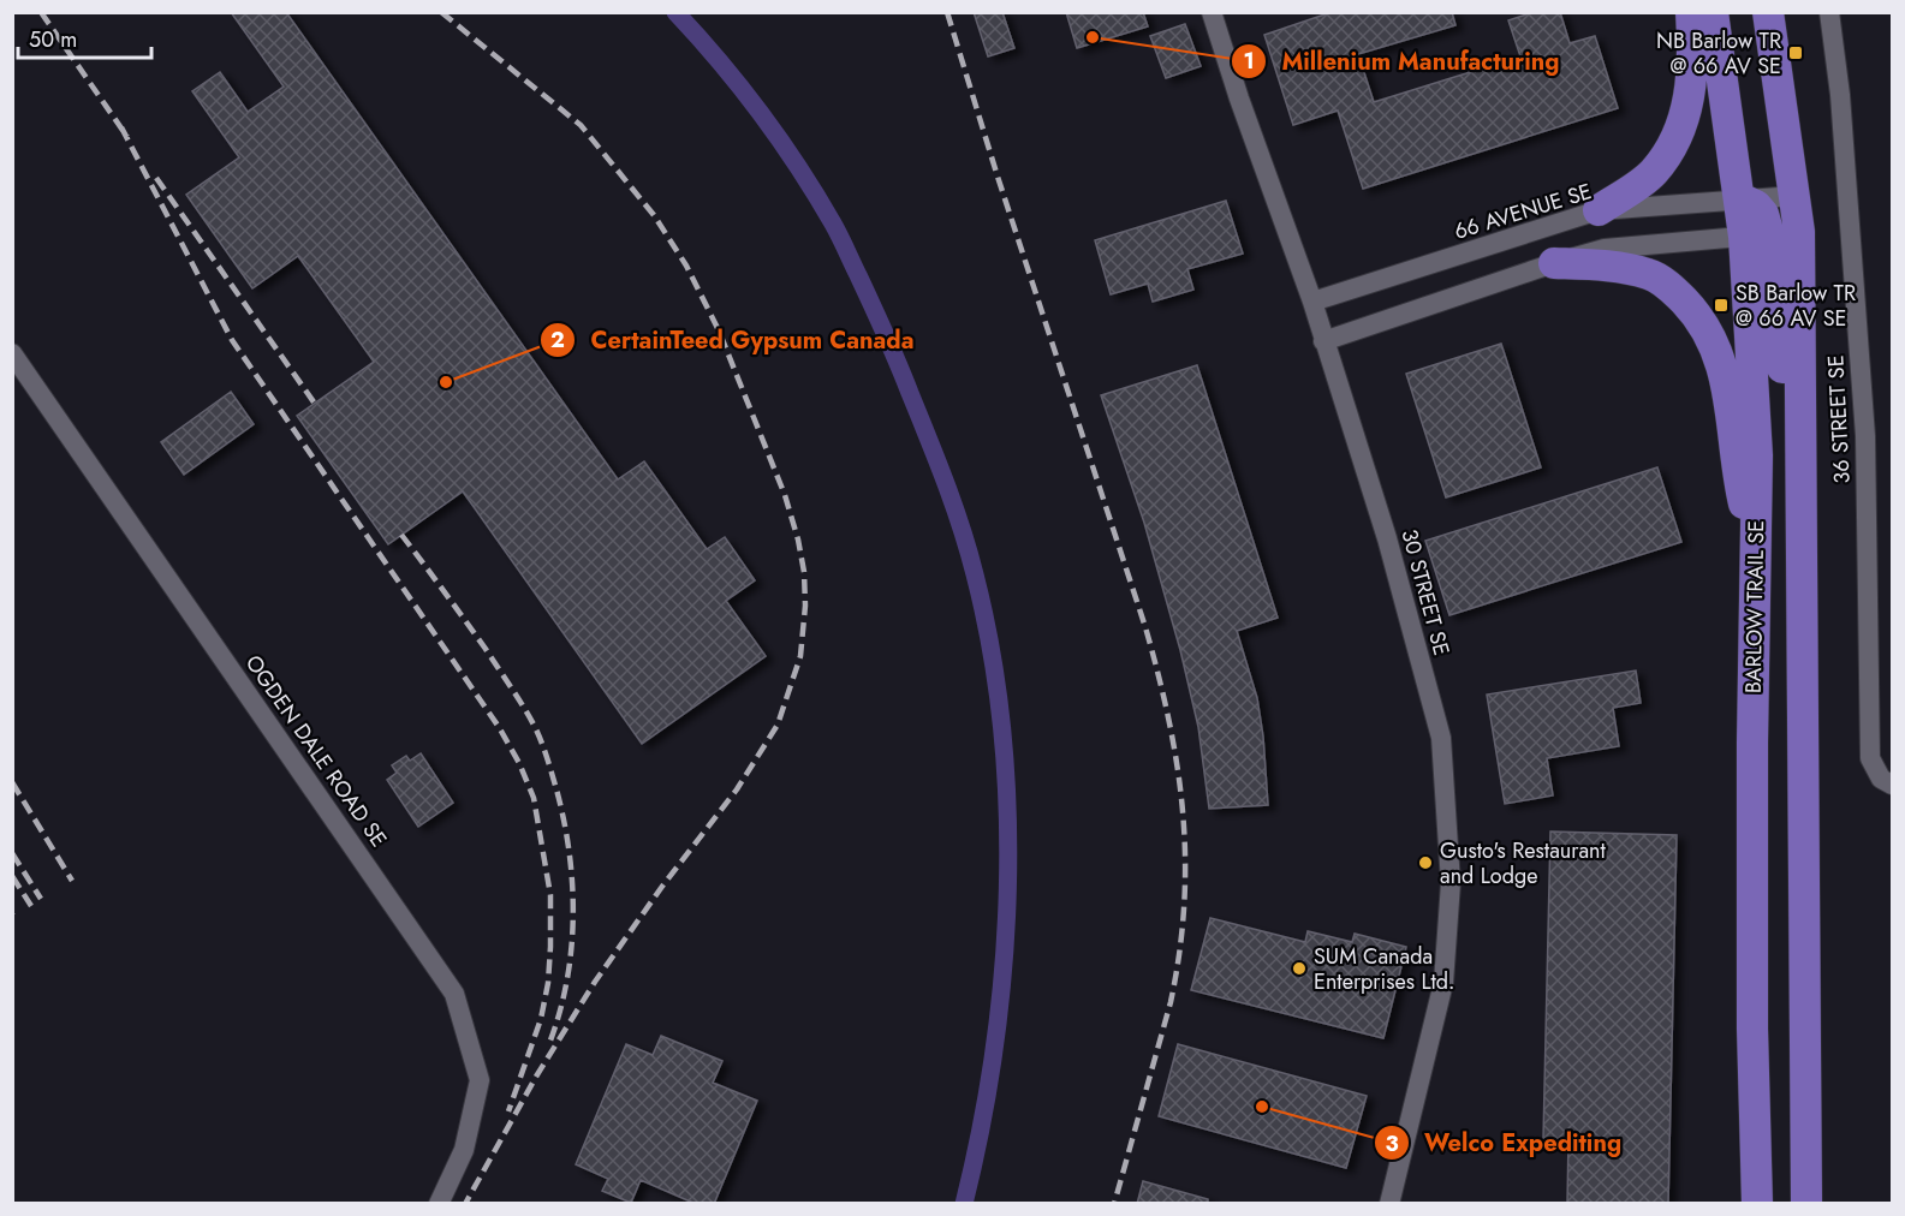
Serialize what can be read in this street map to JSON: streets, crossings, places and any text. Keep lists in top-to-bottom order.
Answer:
{
  "streets": {
    "main road": ["BARLOW TRAIL SE"],
    "street": [
      "66 AVENUE SE",
      "36 STREET SE",
      "30 STREET SE",
      "OGDEN DALE ROAD SE"
    ]
  },
  "crossings": [
    ["66 AVENUE SE", "30 STREET SE"],
    ["66 AVENUE SE", "BARLOW TRAIL SE"]
  ],
  "places": {
    "other": [
      "Millenium Manufacturing",
      "CertainTeed Gypsum Canada",
      "Gusto's Restaurant and Lodge",
      "SUM Canada Enterprises Ltd.",
      "Welco Expediting"
    ],
    "transit": ["NB Barlow TR @ 66 AV SE", "SB Barlow TR @ 66 AV SE"]
  },
  "scale_bar": "50 m"
}
